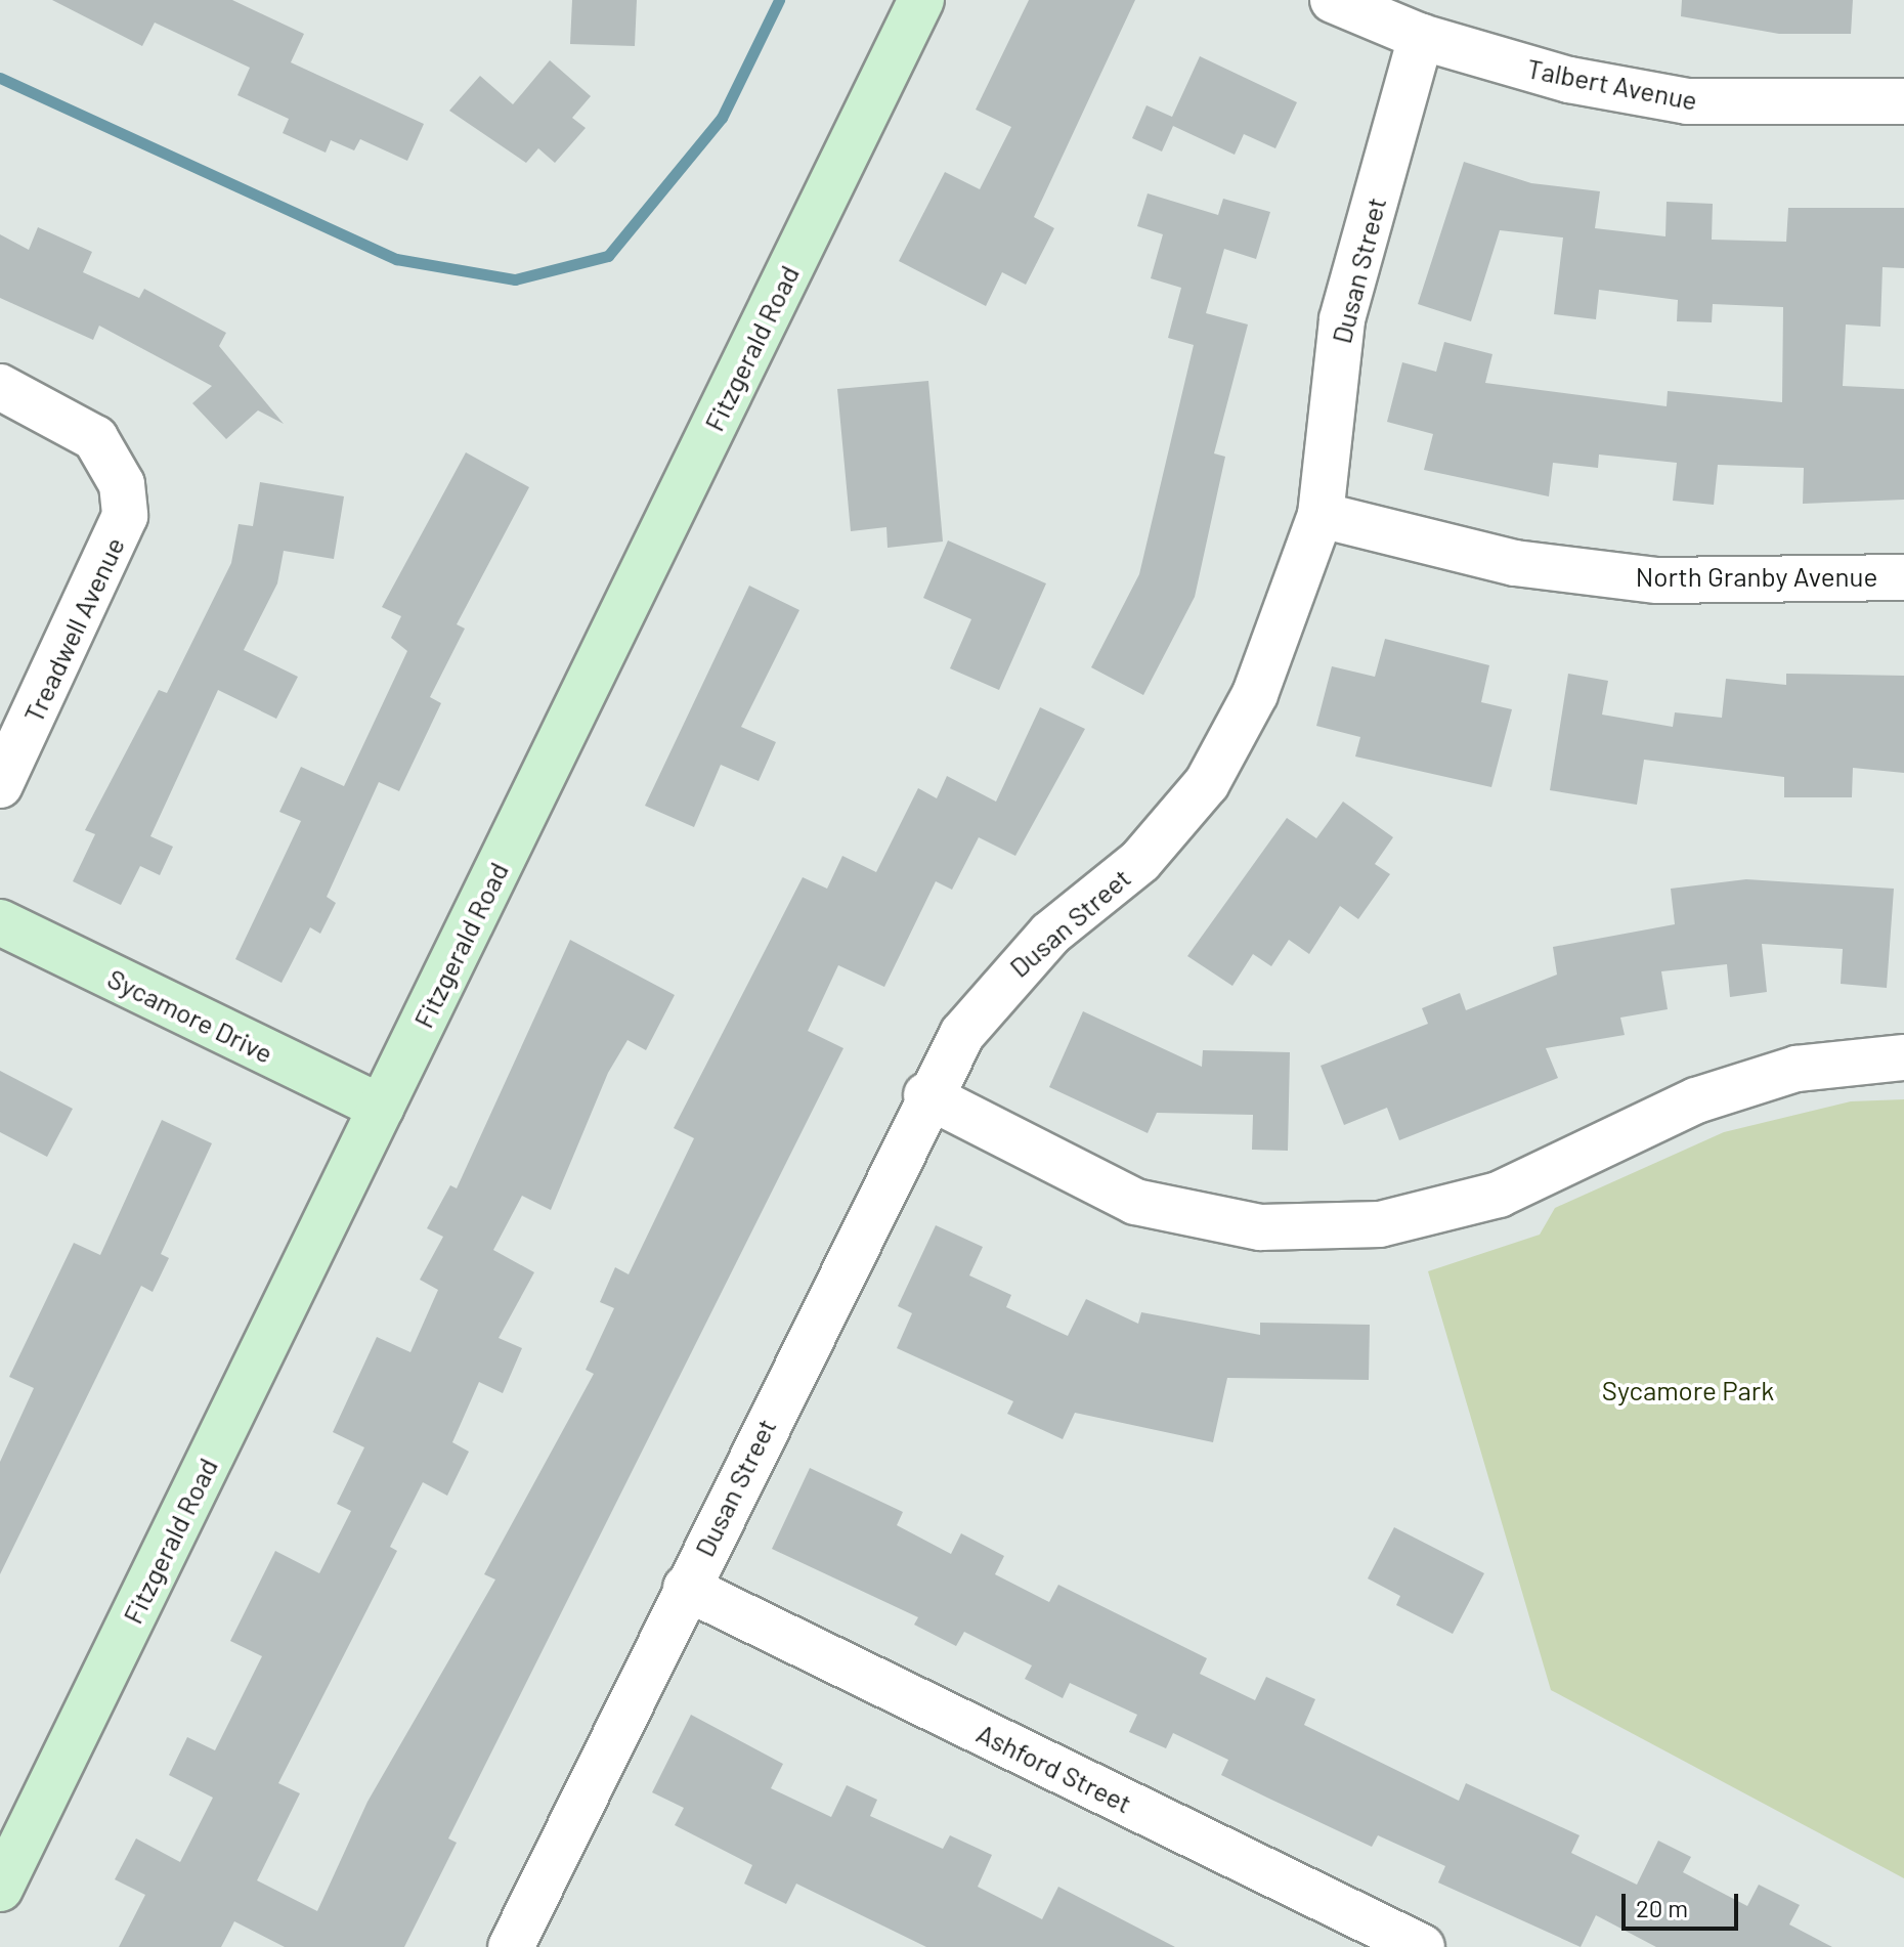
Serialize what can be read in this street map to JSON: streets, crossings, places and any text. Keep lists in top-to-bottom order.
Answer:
{
  "streets": {
    "main road": ["Fitzgerald Road", "Sycamore Drive"],
    "street": [
      "Talbert Avenue",
      "Dusan Street",
      "North Granby Avenue",
      "Treadwell Avenue",
      "Ashford Street"
    ]
  },
  "crossings": [
    ["Talbert Avenue", "Dusan Street"],
    ["Dusan Street", "North Granby Avenue"],
    ["Dusan Street", "Ashford Street"],
    ["Fitzgerald Road", "Sycamore Drive"]
  ],
  "parks": ["Sycamore Park"],
  "scale_bar": "20 m"
}
